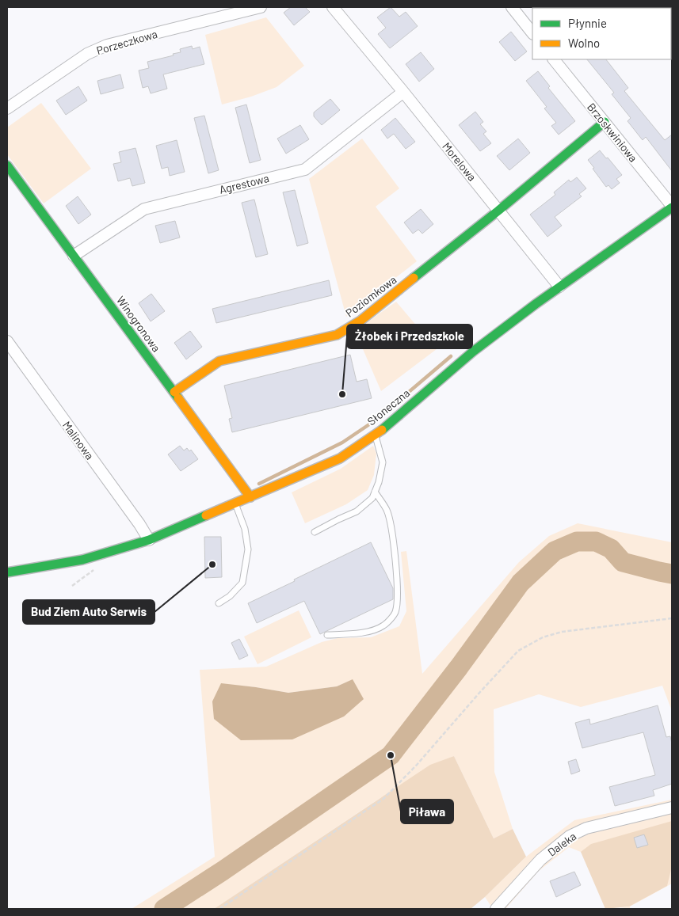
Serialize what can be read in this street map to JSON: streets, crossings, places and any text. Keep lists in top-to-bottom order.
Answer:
{
  "streets": {
    "street": [
      "Porzeczkowa",
      "Brzoskwiniowa",
      "Morelowa",
      "Agrestowa",
      "Poziomkowa",
      "Winogronowa",
      "Słoneczna",
      "Malinowa",
      "Daleka"
    ]
  },
  "crossings": [
    ["Brzoskwiniowa", "Słoneczna"],
    ["Morelowa", "Agrestowa"],
    ["Morelowa", "Poziomkowa"],
    ["Morelowa", "Słoneczna"],
    ["Agrestowa", "Winogronowa"],
    ["Poziomkowa", "Winogronowa"],
    ["Winogronowa", "Słoneczna"],
    ["Słoneczna", "Malinowa"]
  ],
  "places": ["Żłobek i Przedszkole", "Bud Ziem Auto Serwis", "Piława"],
  "legend": ["Płynnie", "Wolno"]
}
